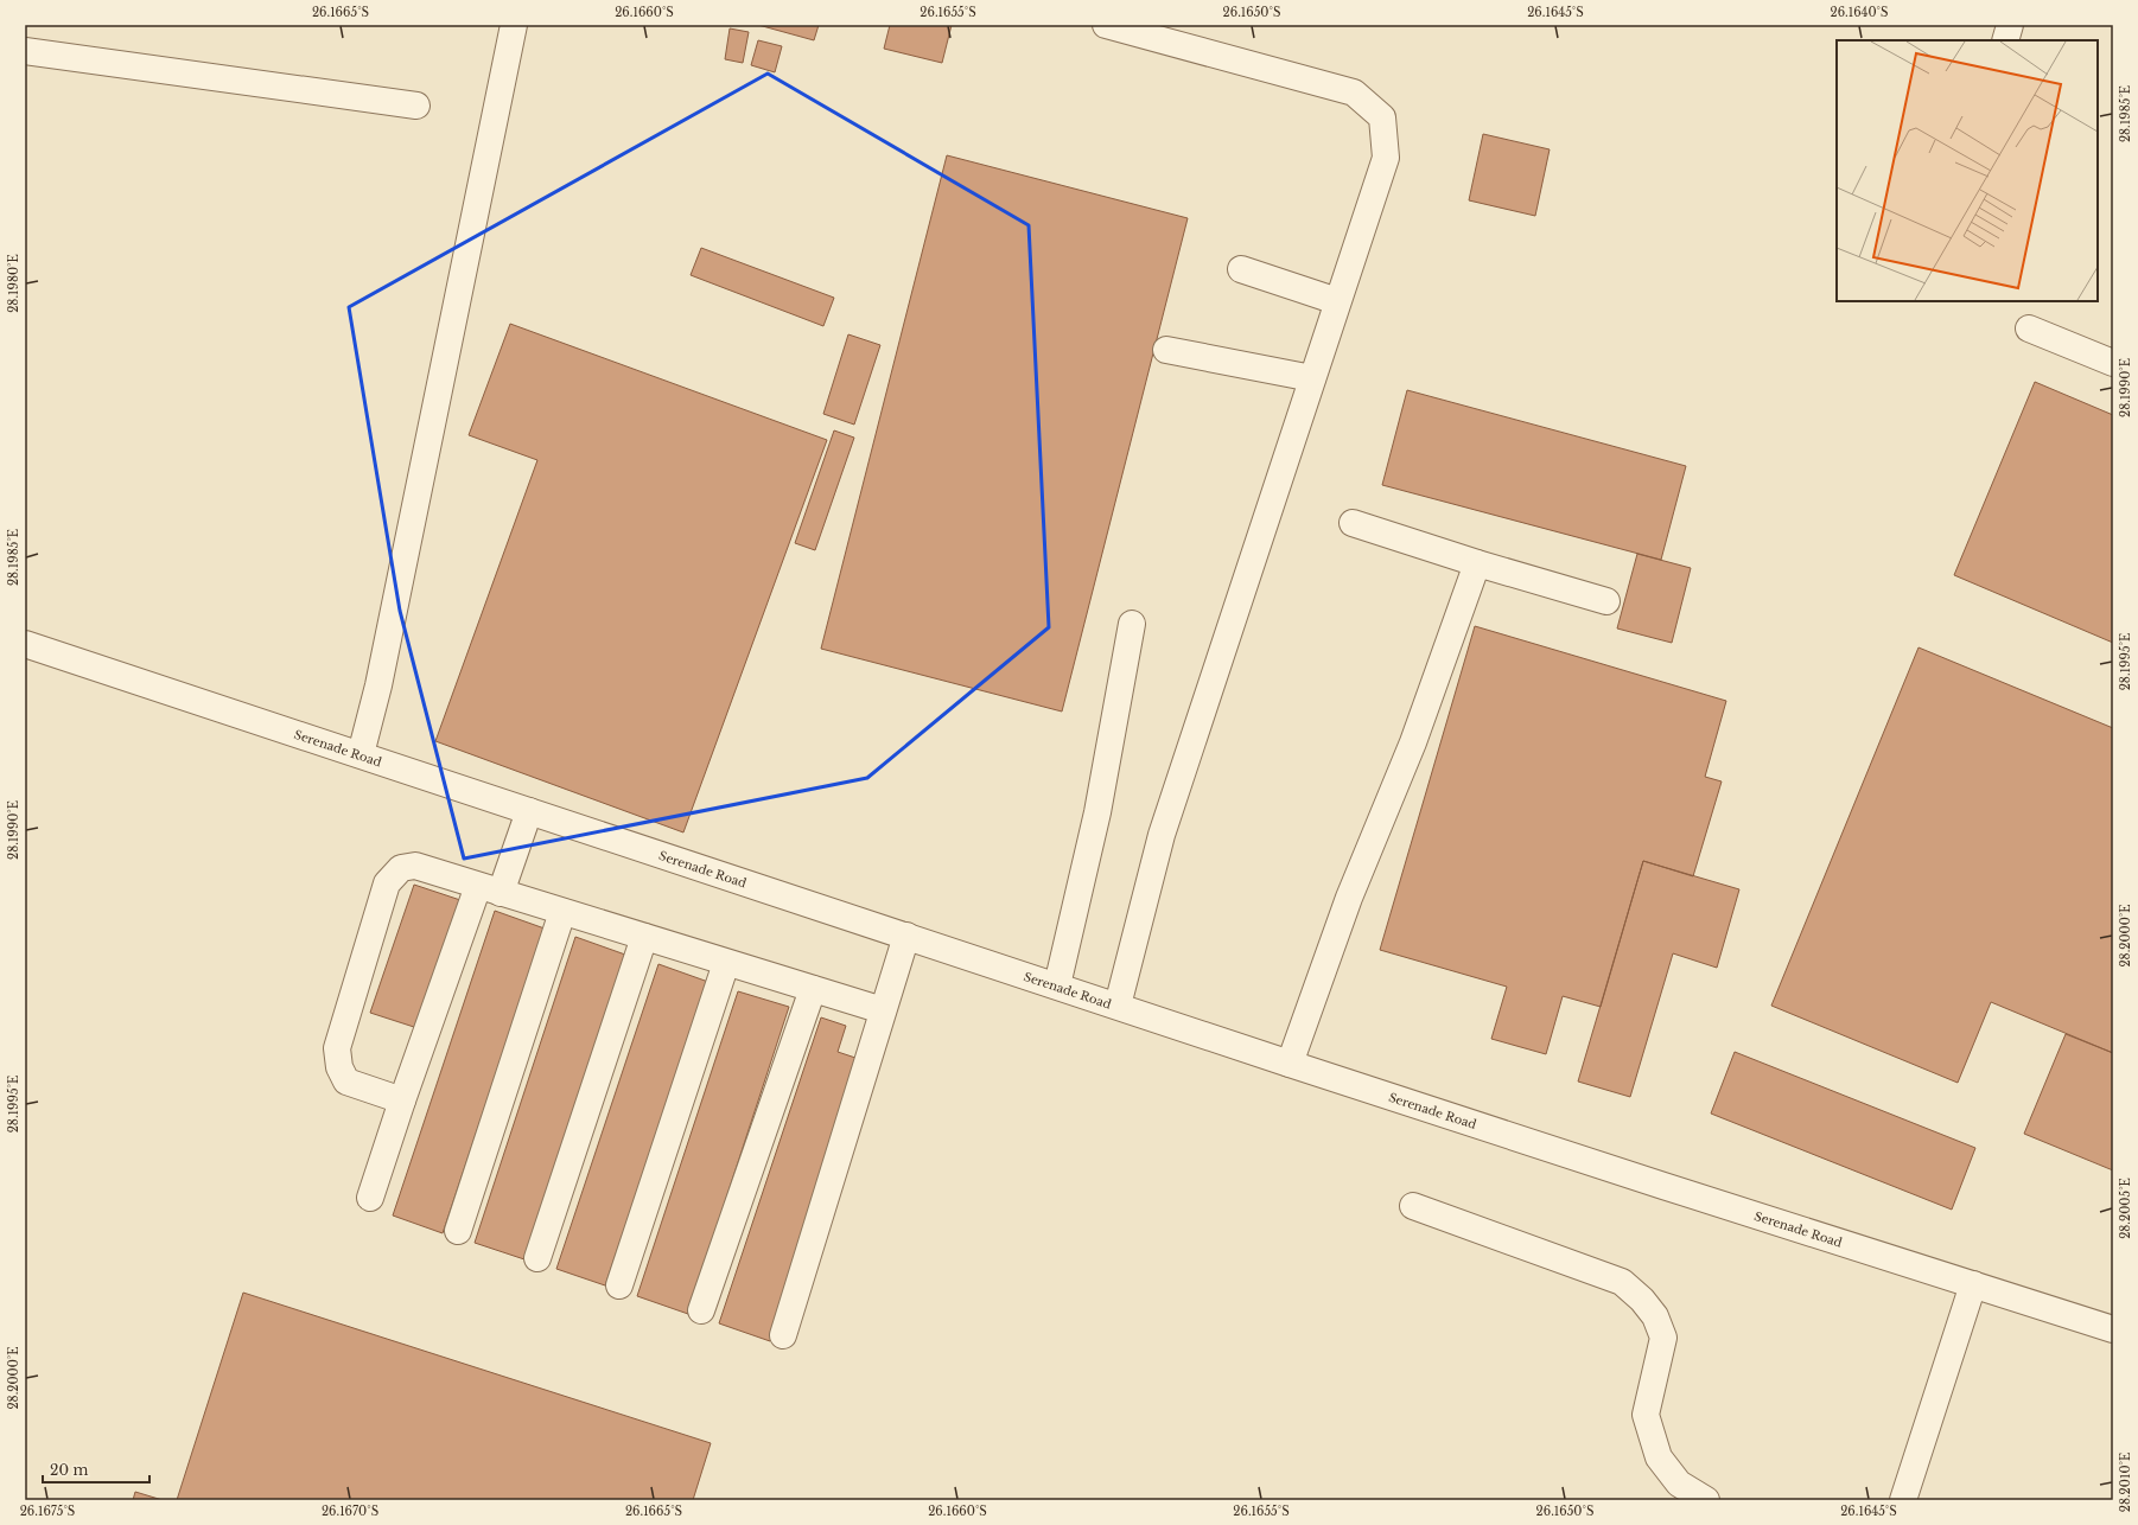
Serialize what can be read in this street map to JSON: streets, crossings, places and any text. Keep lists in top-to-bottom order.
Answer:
{
  "streets": {
    "street": ["Serenade Road"]
  },
  "scale_bar": "20 m",
  "coordinates": [
    "26.1665°S",
    "26.1660°S",
    "26.1655°S",
    "26.1650°S",
    "26.1645°S",
    "26.1640°S",
    "28.1985°E",
    "28.1980°E",
    "28.1990°E",
    "28.1995°E",
    "28.2000°E",
    "28.2005°E",
    "28.2010°E",
    "26.1675°S",
    "26.1670°S"
  ]
}
